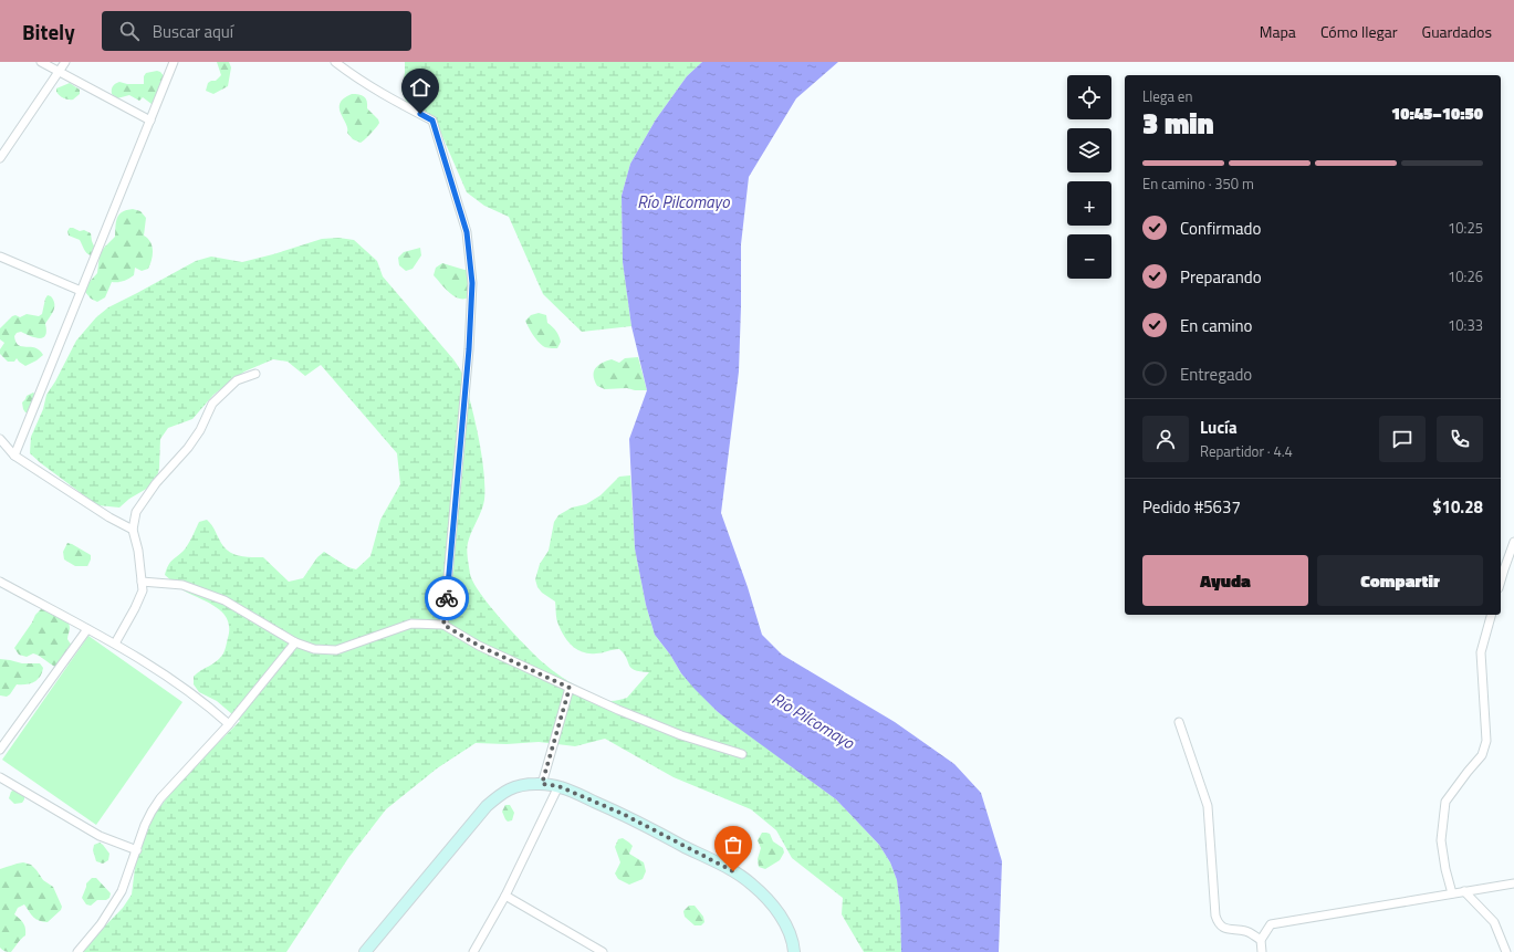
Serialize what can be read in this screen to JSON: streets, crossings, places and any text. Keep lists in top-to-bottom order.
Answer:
{
  "water": ["Río Pilcomayo"],
  "page": {
    "header": "Bitely",
    "search": "Buscar aquí",
    "nav": ["Mapa", "Cómo llegar", "Guardados"],
    "map_buttons": ["+", "−"],
    "heading": ["3 min", "Llega en", "10:45–10:50"],
    "panel": [
      "Lucía",
      "Repartidor · 4.4",
      "Pedido #5637",
      "$10.28"
    ],
    "bar": "En camino · 350 m",
    "list": [
      ["Confirmado", "10:25"],
      ["Preparando", "10:26"],
      ["En camino", "10:33"],
      "Entregado"
    ],
    "buttons": ["Ayuda", "Compartir"]
  }
}
